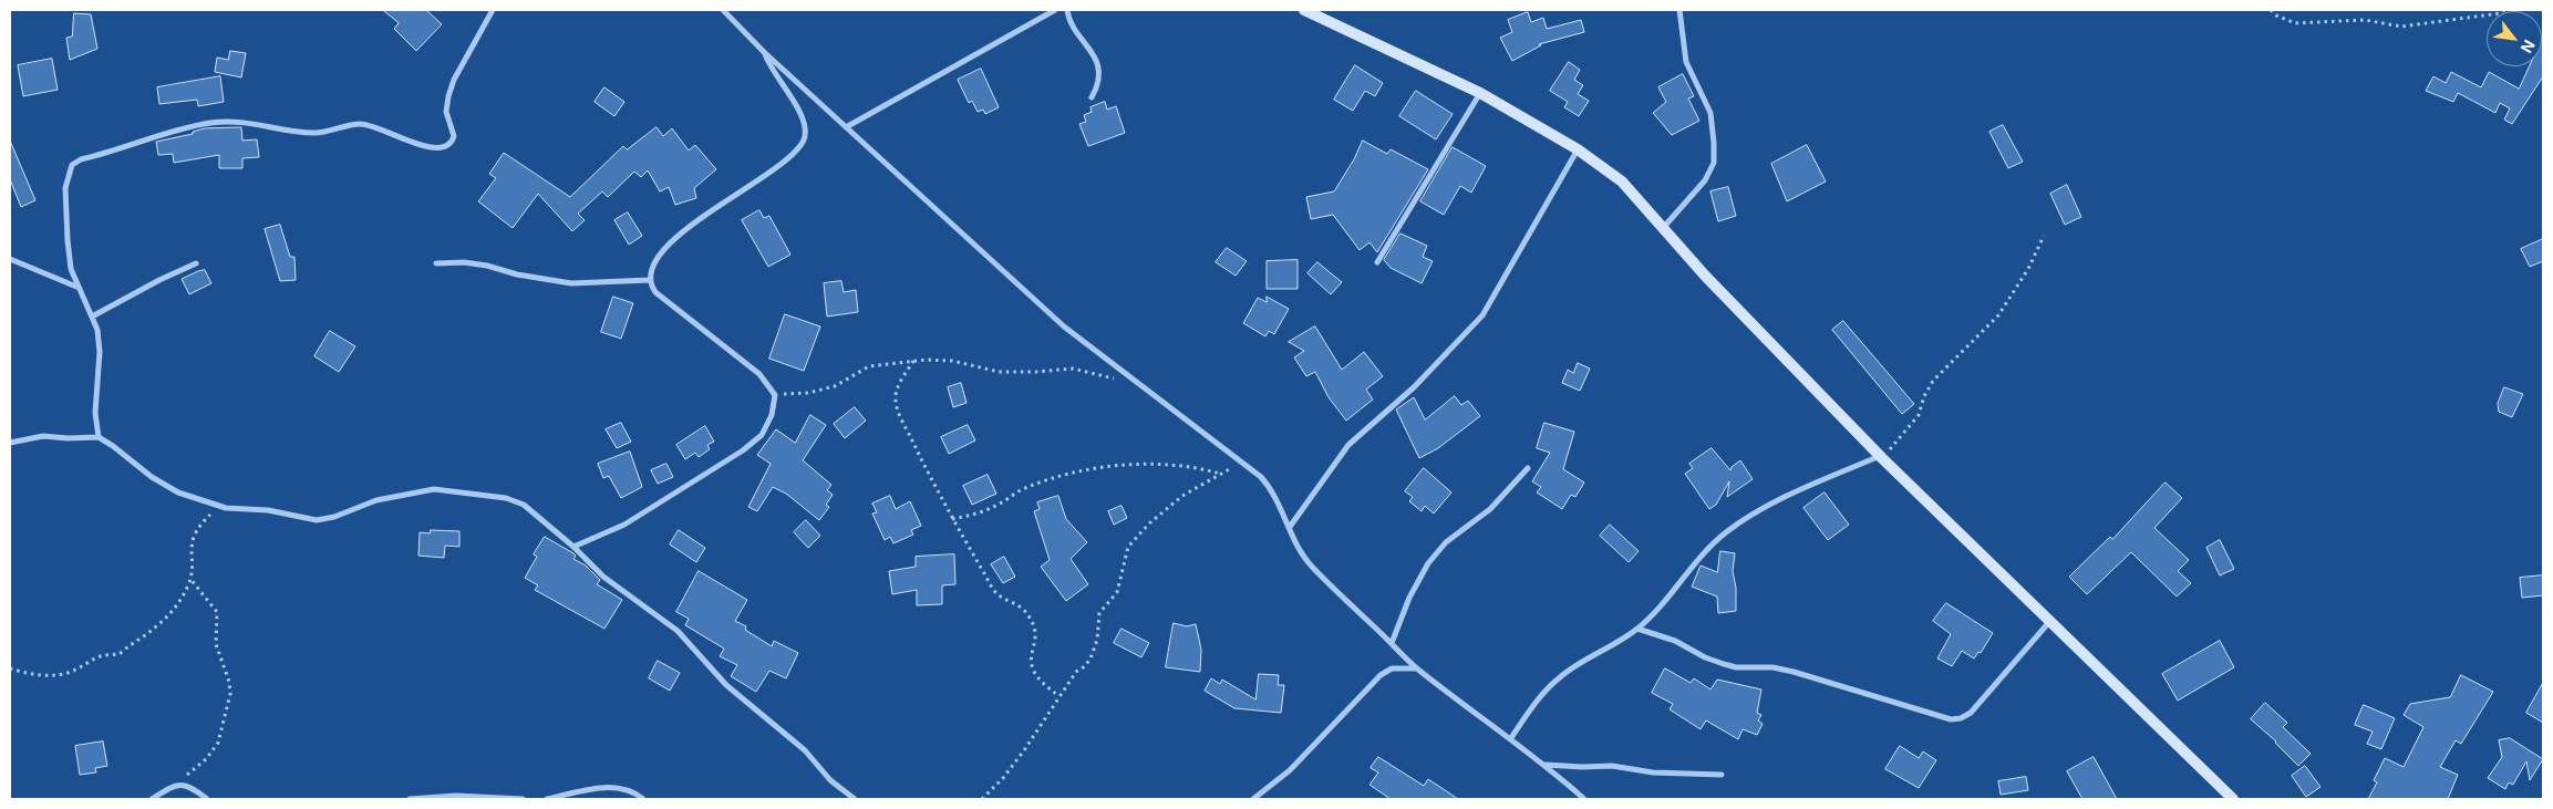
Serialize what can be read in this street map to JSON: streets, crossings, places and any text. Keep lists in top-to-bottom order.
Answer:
{
  "north": "bottom right"
}
